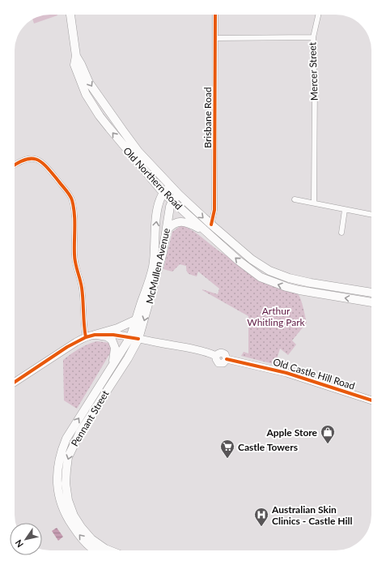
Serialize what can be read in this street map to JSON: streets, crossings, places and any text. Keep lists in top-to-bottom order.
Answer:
{
  "streets": {
    "main road": ["Old Northern Road", "McMullen Avenue", "Pennant Street"],
    "street": ["Mercer Street", "Brisbane Road", "Old Castle Hill Road"]
  },
  "crossings": [
    ["Mercer Street", "Brisbane Road"],
    ["Brisbane Road", "Old Northern Road"],
    ["Old Northern Road", "McMullen Avenue"],
    ["McMullen Avenue", "Old Castle Hill Road"],
    ["McMullen Avenue", "Pennant Street"],
    ["Old Castle Hill Road", "Pennant Street"]
  ],
  "parks": ["Arthur Whitling Park"],
  "places": {
    "shop": ["Apple Store"],
    "supermarket": ["Castle Towers"],
    "hospital": ["Australian Skin Clinics - Castle Hill"]
  },
  "north": "bottom left"
}
